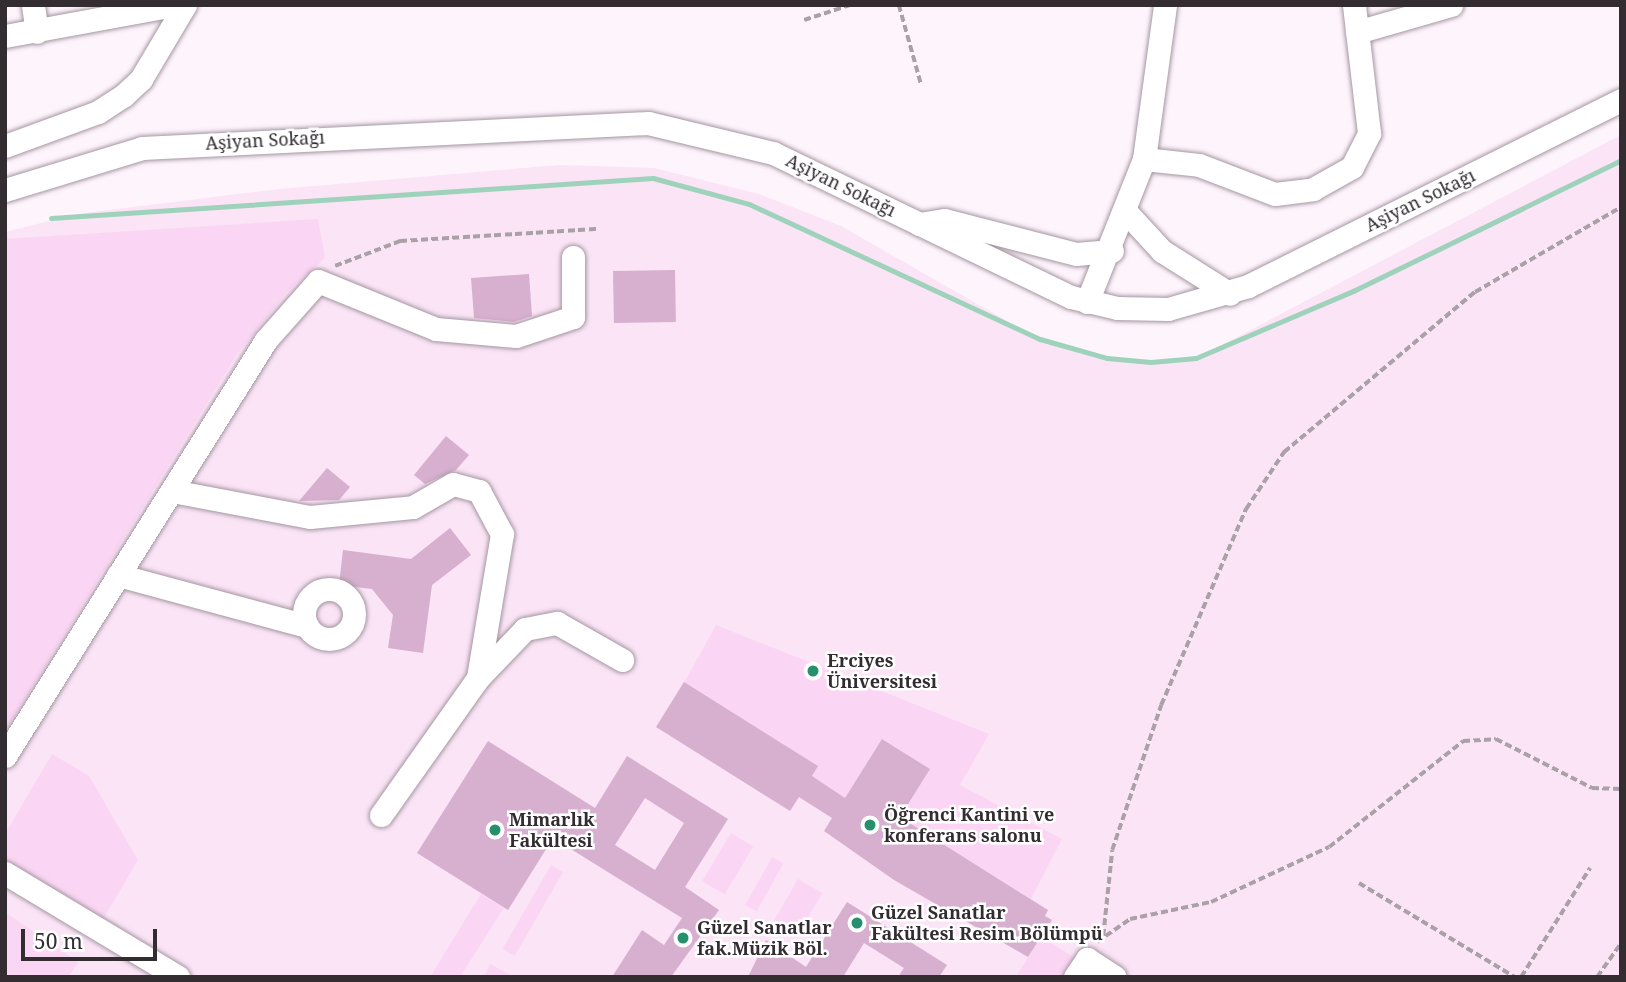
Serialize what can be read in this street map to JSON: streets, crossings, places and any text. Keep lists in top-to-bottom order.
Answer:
{
  "streets": {
    "street": ["Aşiyan Sokağı"]
  },
  "places": [
    "Erciyes Üniversitesi",
    "Öğrenci Kantini ve konferans salonu",
    "Mimarlık Fakültesi",
    "Güzel Sanatlar Fakültesi Resim Bölümpü",
    "Güzel Sanatlar fak.Müzik Böl."
  ],
  "scale_bar": "50 m"
}
